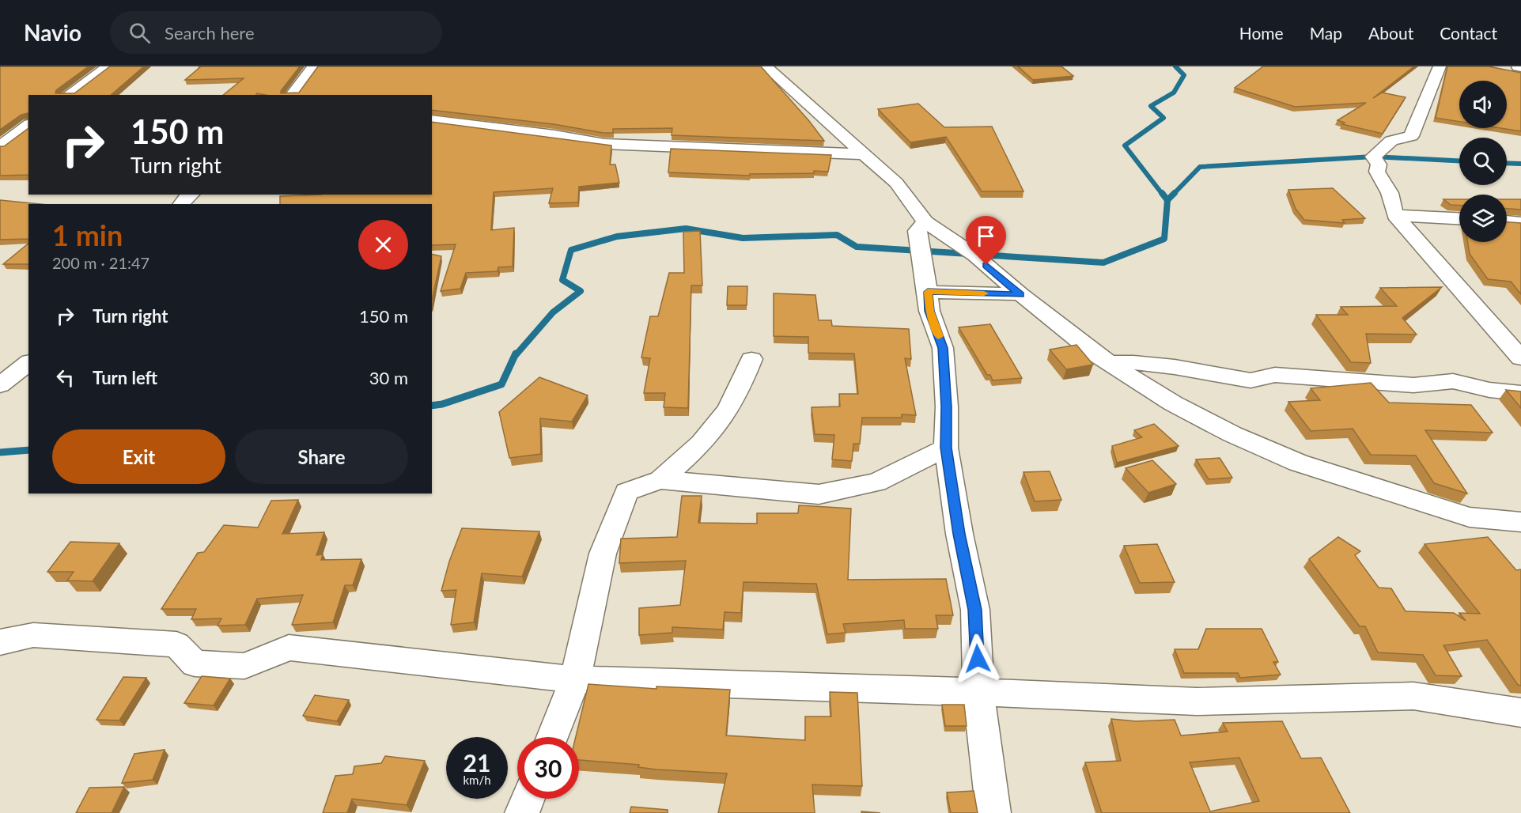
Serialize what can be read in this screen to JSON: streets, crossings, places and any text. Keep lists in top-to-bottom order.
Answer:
{
  "page": {
    "header": "Navio",
    "search": "Search here",
    "nav": [
      "Home",
      "Map",
      "About",
      "Contact"
    ],
    "turn": ["150 m", "Turn right"],
    "heading": ["1 min", "200 m · 21:47"],
    "list": [
      {
        "name": "Turn right",
        "value": "150 m"
      },
      {
        "name": "Turn left",
        "value": "30 m"
      }
    ],
    "buttons": ["Exit", "Share"],
    "speed": "21 km/h",
    "limit": "30"
  }
}
